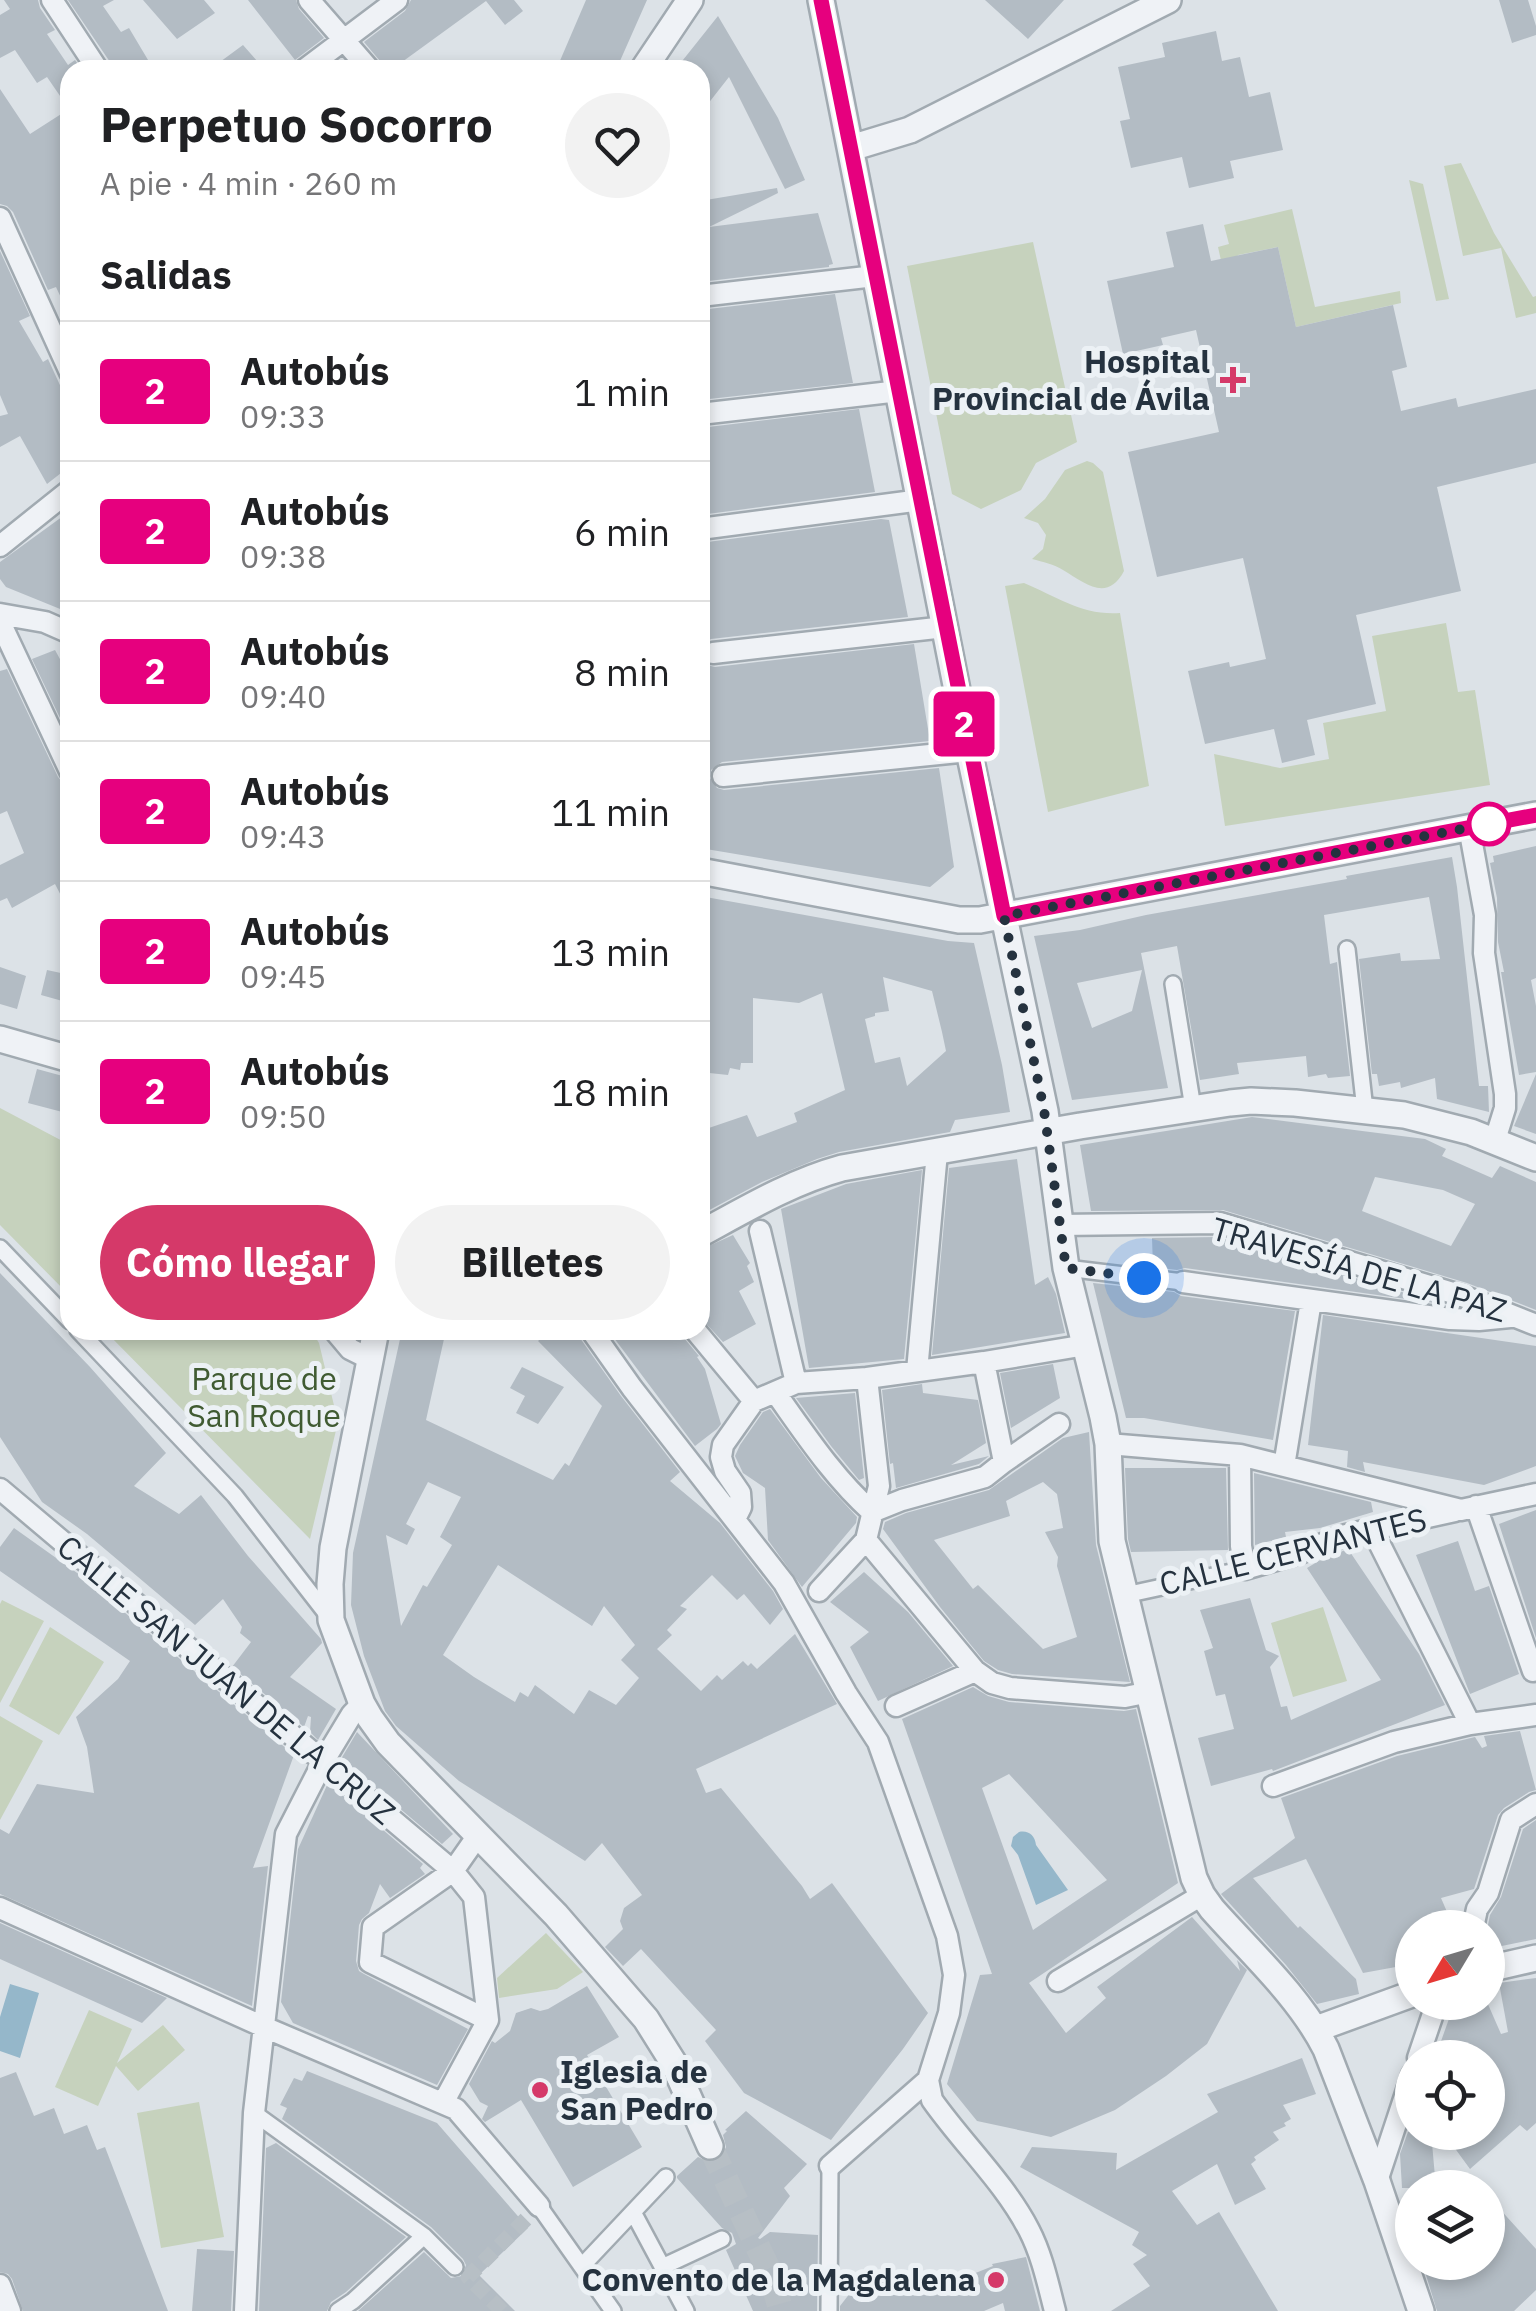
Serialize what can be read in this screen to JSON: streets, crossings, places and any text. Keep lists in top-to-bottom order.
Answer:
{
  "streets": {
    "street": ["TRAVESÍA DE LA PAZ", "CALLE CERVANTES", "CALLE SAN JUAN DE LA CRUZ"]
  },
  "parks": ["Parque de San Roque"],
  "places": {
    "health": ["Hospital Provincial de Ávila"],
    "other": ["Iglesia de San Pedro", "Convento de la Magdalena"]
  },
  "lines": ["bus line 2"],
  "north": "bottom left",
  "page": {
    "on_map": "2",
    "heading": [
      ["Perpetuo Socorro", "A pie · 4 min · 260 m"],
      "Salidas"
    ],
    "list": [
      {
        "mark": "2",
        "name": "Autobús",
        "note": "09:33",
        "value": "1 min"
      },
      {
        "mark": "2",
        "name": "Autobús",
        "note": "09:38",
        "value": "6 min"
      },
      {
        "mark": "2",
        "name": "Autobús",
        "note": "09:40",
        "value": "8 min"
      },
      {
        "mark": "2",
        "name": "Autobús",
        "note": "09:43",
        "value": "11 min"
      },
      {
        "mark": "2",
        "name": "Autobús",
        "note": "09:45",
        "value": "13 min"
      },
      {
        "mark": "2",
        "name": "Autobús",
        "note": "09:50",
        "value": "18 min"
      }
    ],
    "buttons": ["Cómo llegar", "Billetes"]
  }
}
